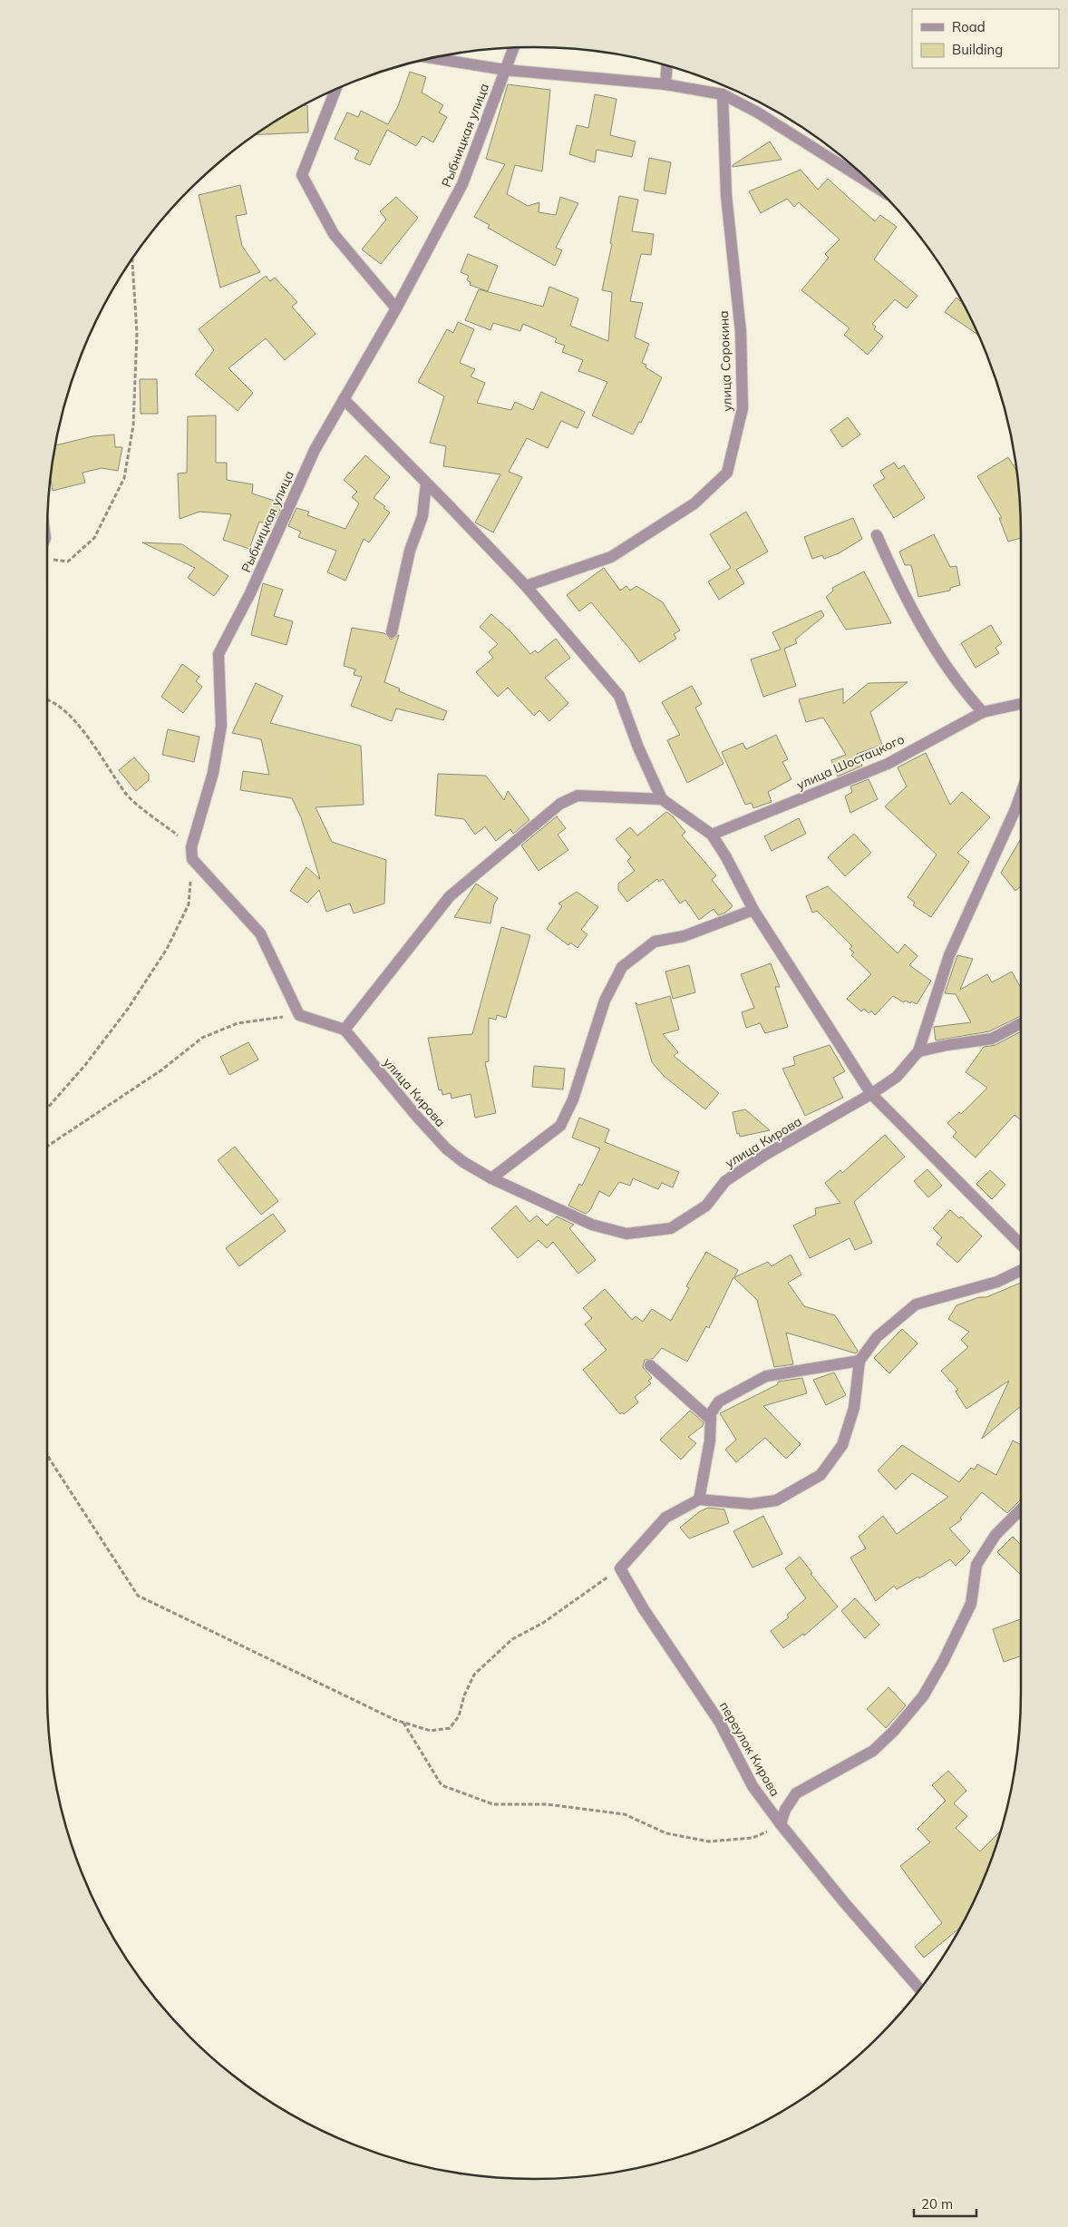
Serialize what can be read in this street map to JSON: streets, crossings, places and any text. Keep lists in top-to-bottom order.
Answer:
{
  "streets": {
    "street": [
      "Рыбницкая улица",
      "улица Сорокина",
      "улица Шостацкого",
      "улица Кирова",
      "переулок Кирова"
    ]
  },
  "legend": ["Road", "Building"],
  "scale_bar": "20 m"
}
